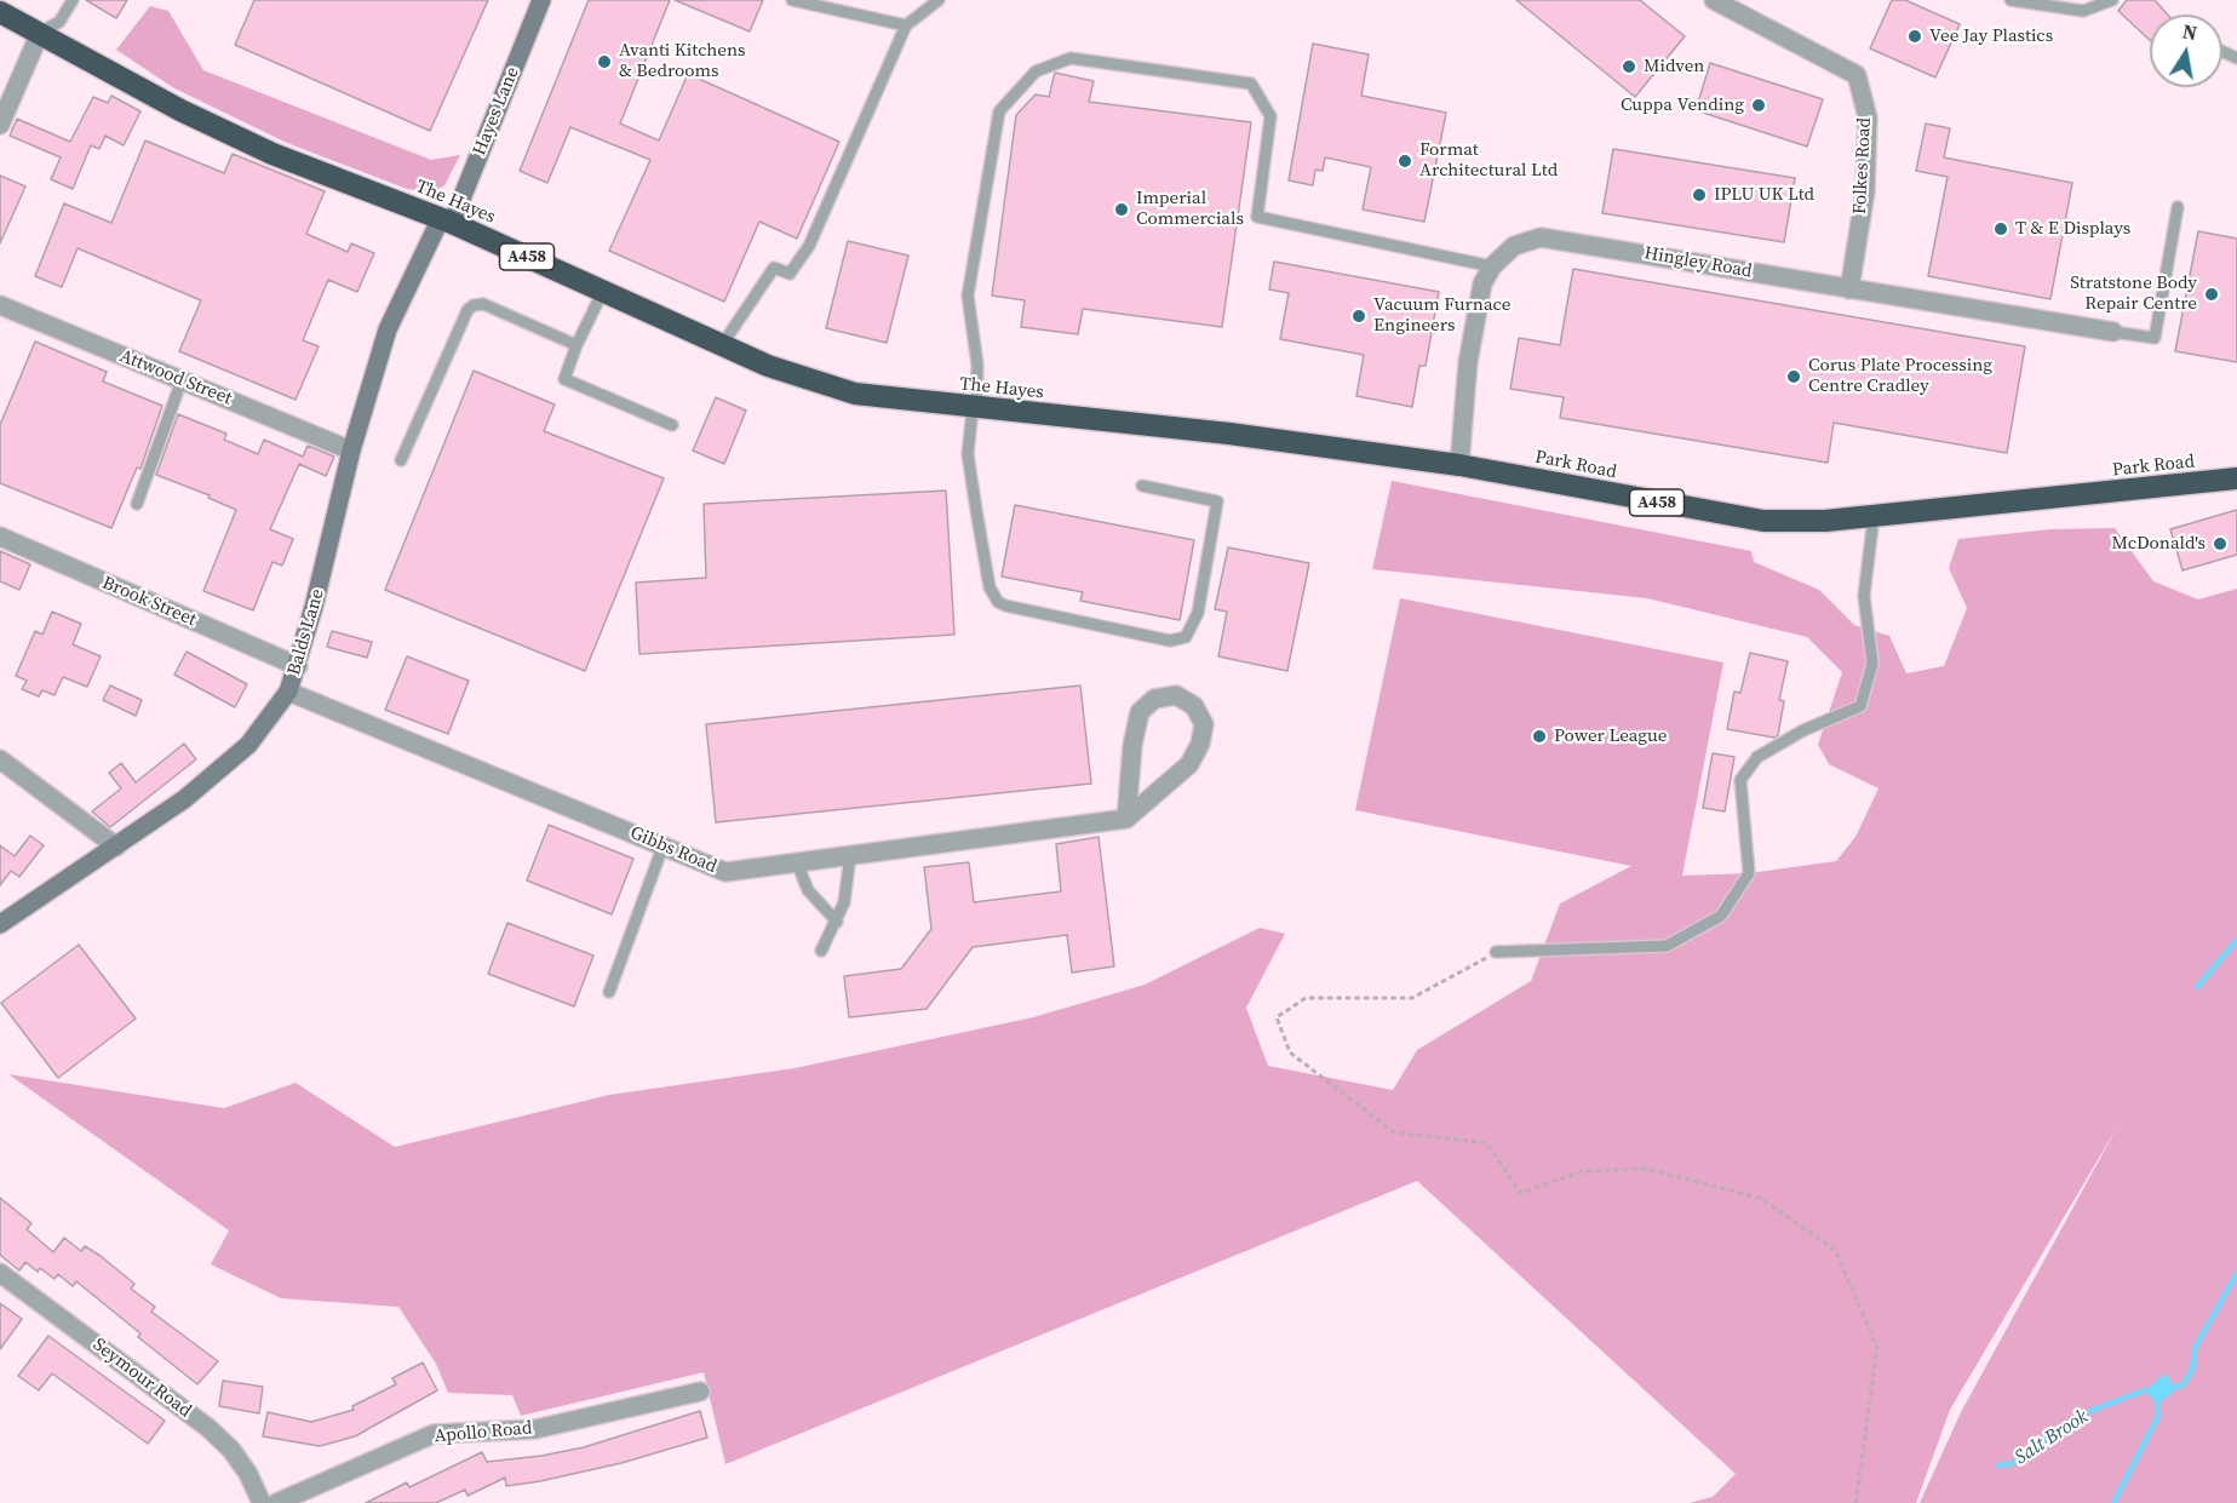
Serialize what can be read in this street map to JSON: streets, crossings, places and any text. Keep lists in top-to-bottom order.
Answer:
{
  "streets": {
    "highway": ["The Hayes", "A458", "Park Road"],
    "street": [
      "Hayes Lane",
      "Folkes Road",
      "Hingley Road",
      "Attwood Street",
      "Brook Street",
      "Balds Lane",
      "Gibbs Road",
      "Seymour Road",
      "Apollo Road"
    ]
  },
  "crossings": [
    ["Hayes Lane", "The Hayes"],
    ["Hayes Lane", "Balds Lane"],
    ["Folkes Road", "Hingley Road"],
    ["The Hayes", "Park Road"],
    ["The Hayes", "Balds Lane"],
    ["Attwood Street", "Balds Lane"],
    ["Brook Street", "Balds Lane"],
    ["Balds Lane", "Gibbs Road"]
  ],
  "water": ["Salt Brook"],
  "places": [
    "Vee Jay Plastics",
    "Avanti Kitchens & Bedrooms",
    "Midven",
    "Cuppa Vending",
    "Format Architectural Ltd",
    "IPLU UK Ltd",
    "Imperial Commercials",
    "T & E Displays",
    "Stratstone Body Repair Centre",
    "Vacuum Furnace Engineers",
    "Corus Plate Processing Centre Cradley",
    "McDonald's",
    "Power League"
  ],
  "north": "top"
}
